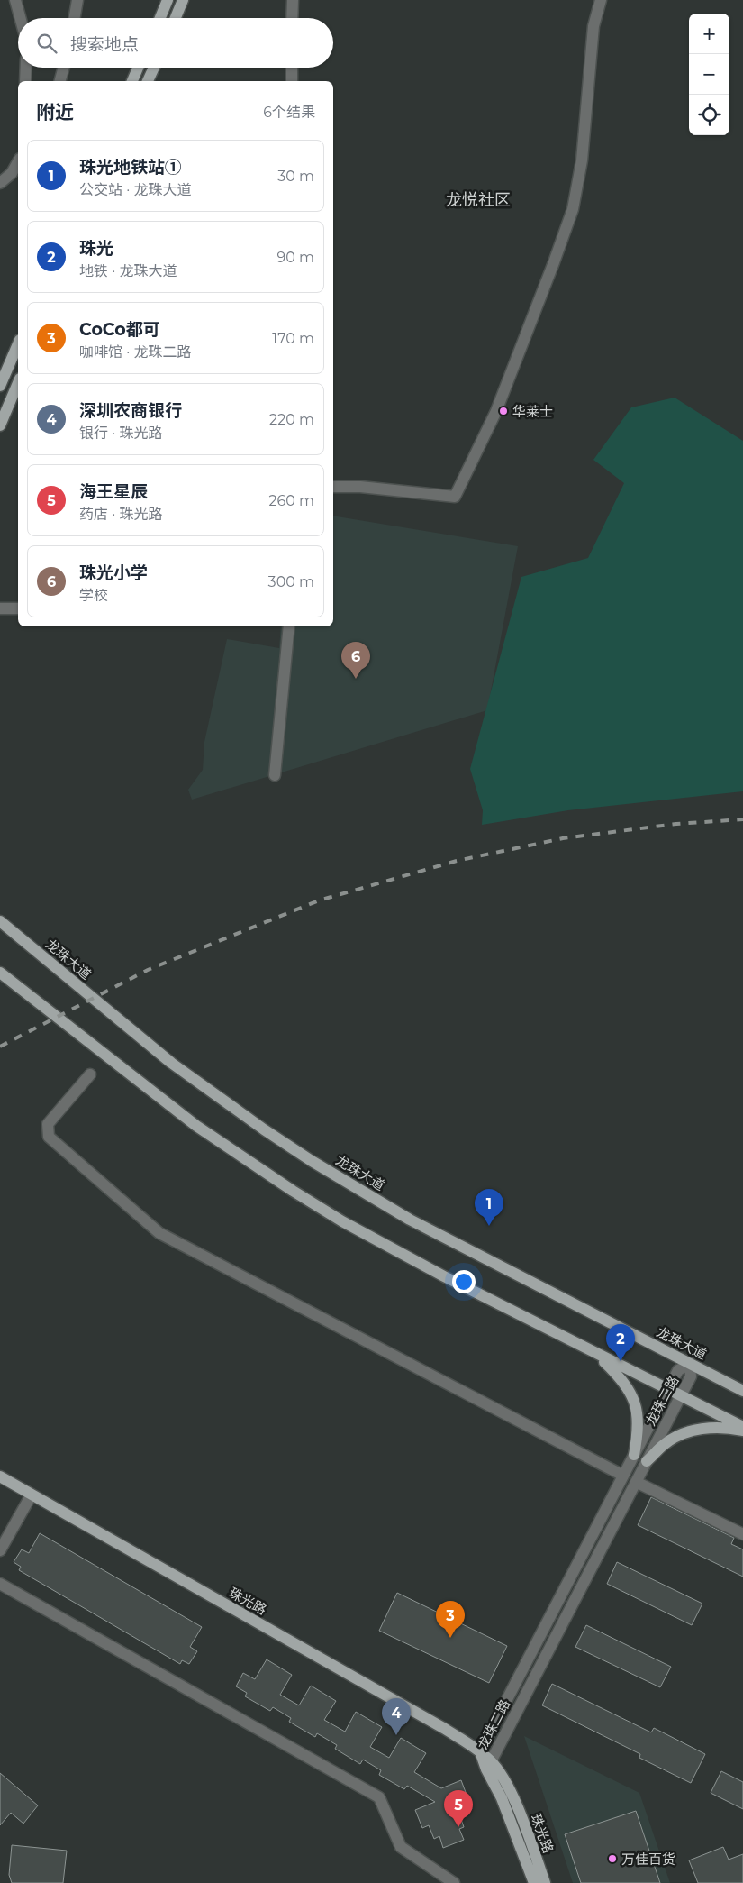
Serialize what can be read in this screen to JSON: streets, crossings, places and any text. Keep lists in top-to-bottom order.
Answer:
{
  "streets": {
    "main road": ["龙珠大道", "珠光路"],
    "street": ["龙珠二路"]
  },
  "crossings": [
    ["龙珠大道", "龙珠二路"],
    ["龙珠二路", "珠光路"]
  ],
  "districts": ["龙悦社区"],
  "places": ["华莱士", "万佳百货"],
  "page": {
    "map_buttons": ["+", "−"],
    "search": "搜索地点",
    "heading": ["附近", "6个结果"],
    "list": [
      {
        "mark": "1",
        "name": "珠光地铁站①",
        "note": "公交站 · 龙珠大道",
        "value": "30 m"
      },
      {
        "mark": "2",
        "name": "珠光",
        "note": "地铁 · 龙珠大道",
        "value": "90 m"
      },
      {
        "mark": "3",
        "name": "CoCo都可",
        "note": "咖啡馆 · 龙珠二路",
        "value": "170 m"
      },
      {
        "mark": "4",
        "name": "深圳农商银行",
        "note": "银行 · 珠光路",
        "value": "220 m"
      },
      {
        "mark": "5",
        "name": "海王星辰",
        "note": "药店 · 珠光路",
        "value": "260 m"
      },
      {
        "mark": "6",
        "name": "珠光小学",
        "note": "学校",
        "value": "300 m"
      }
    ],
    "pins": [
      "6",
      "1",
      "2",
      "3",
      "4",
      "5"
    ]
  }
}
